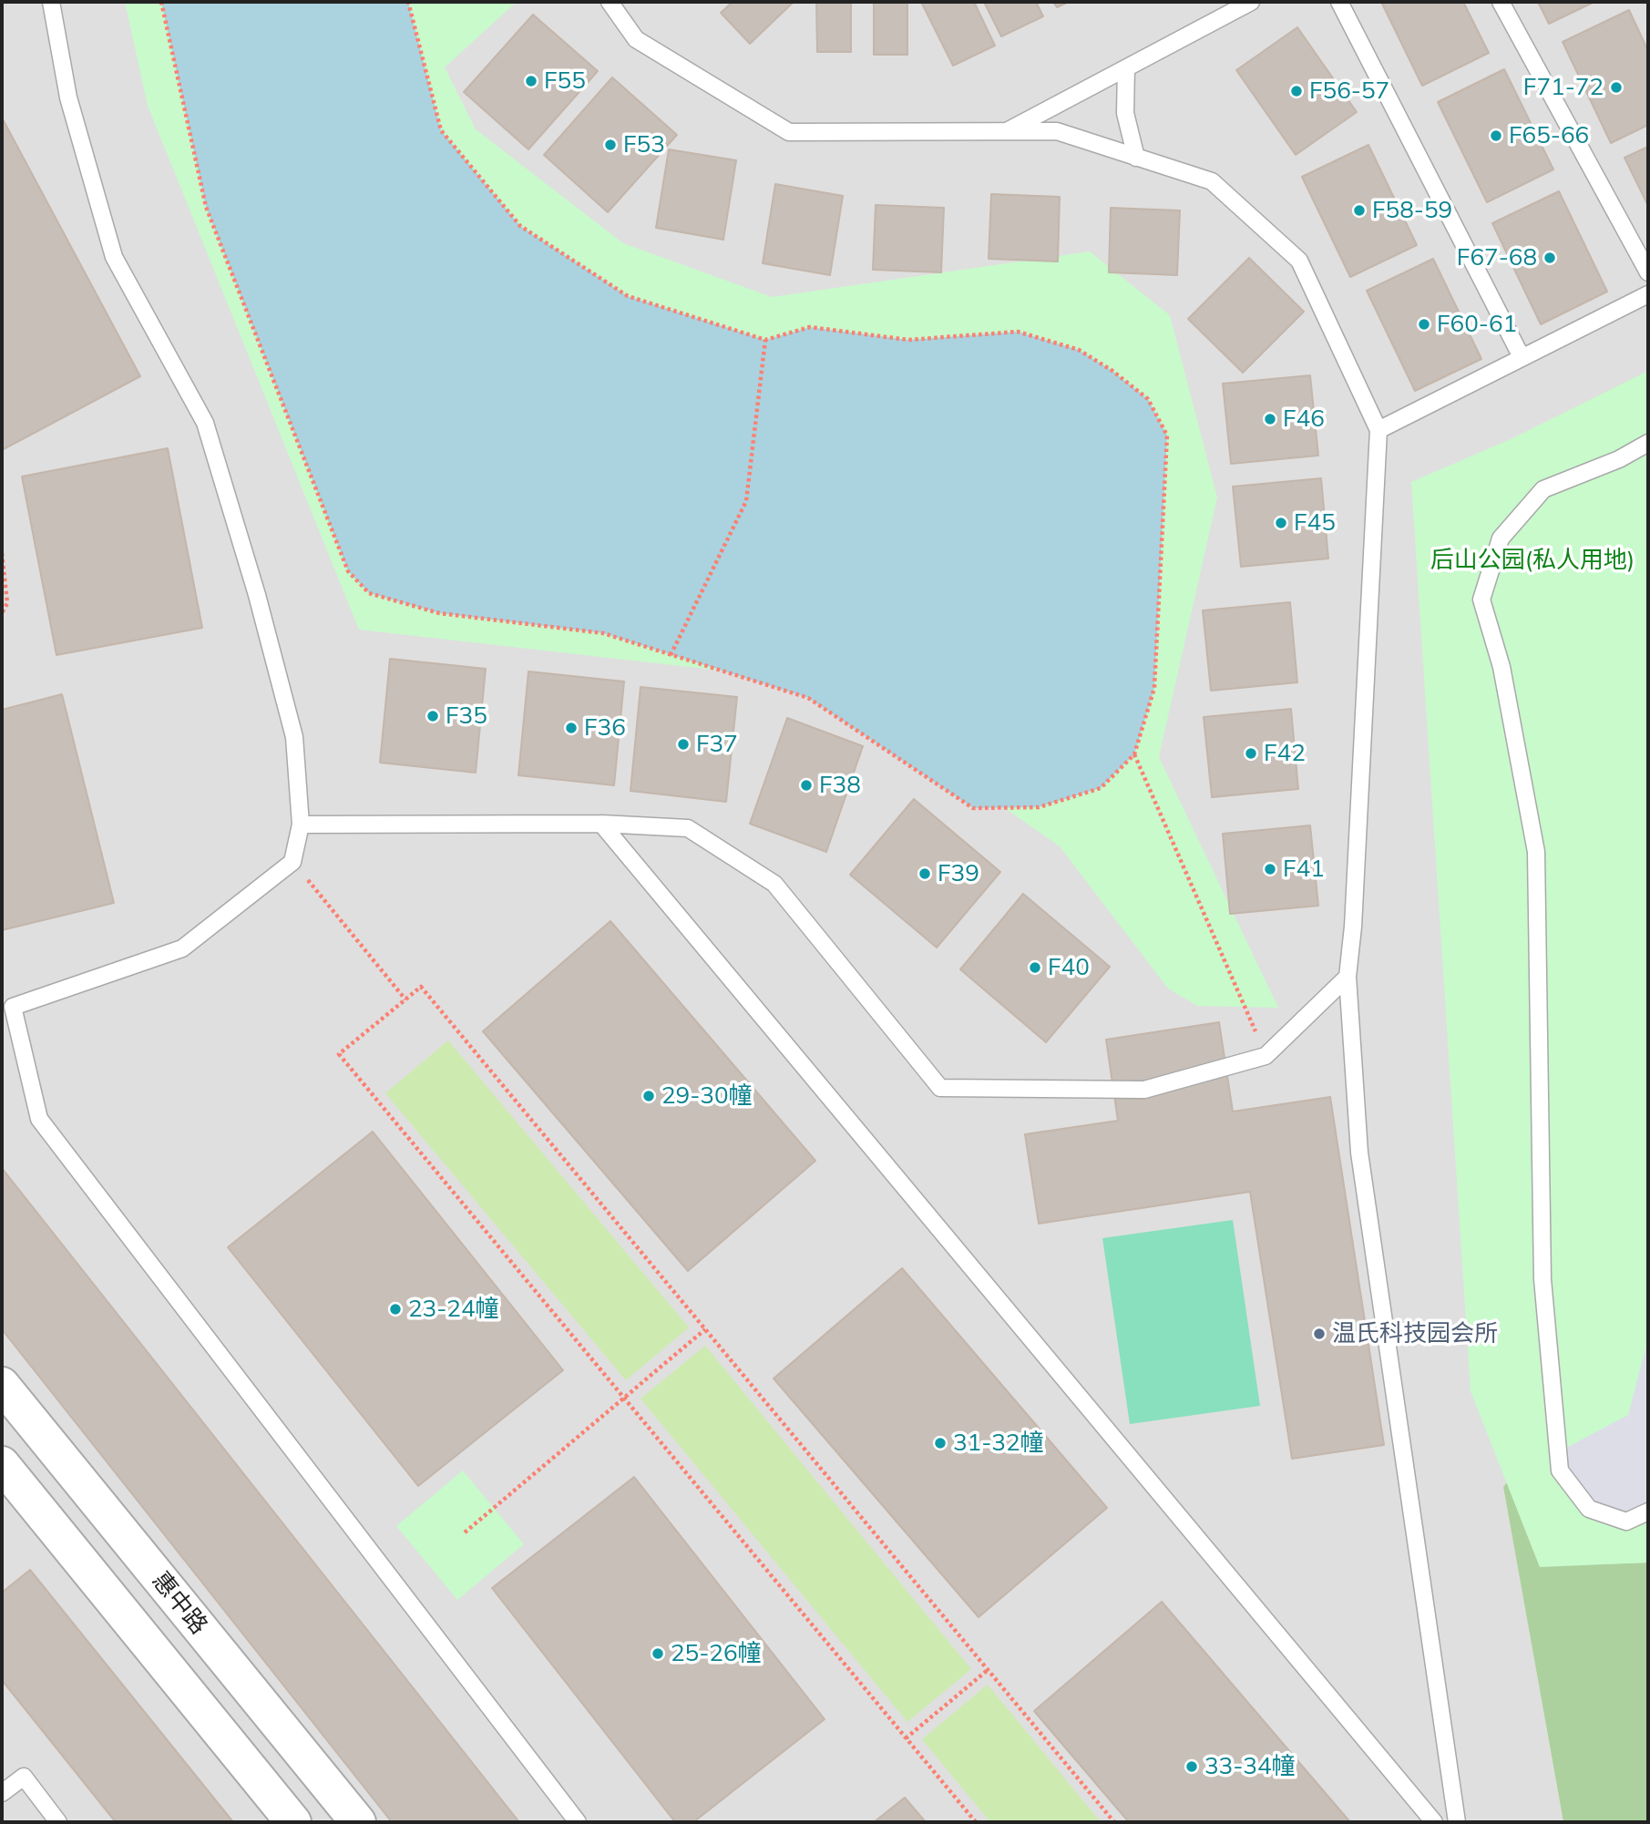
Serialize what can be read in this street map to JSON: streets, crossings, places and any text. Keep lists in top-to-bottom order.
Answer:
{
  "streets": {
    "street": ["惠中路"]
  },
  "parks": ["后山公园(私人用地)"],
  "places": [
    "F55",
    "F71-72",
    "F56-57",
    "F65-66",
    "F53",
    "F58-59",
    "F67-68",
    "F60-61",
    "F46",
    "F45",
    "F35",
    "F36",
    "F37",
    "F42",
    "F38",
    "F41",
    "F39",
    "F40",
    "29-30幢",
    "23-24幢",
    "温氏科技园会所",
    "31-32幢",
    "25-26幢",
    "33-34幢"
  ]
}
